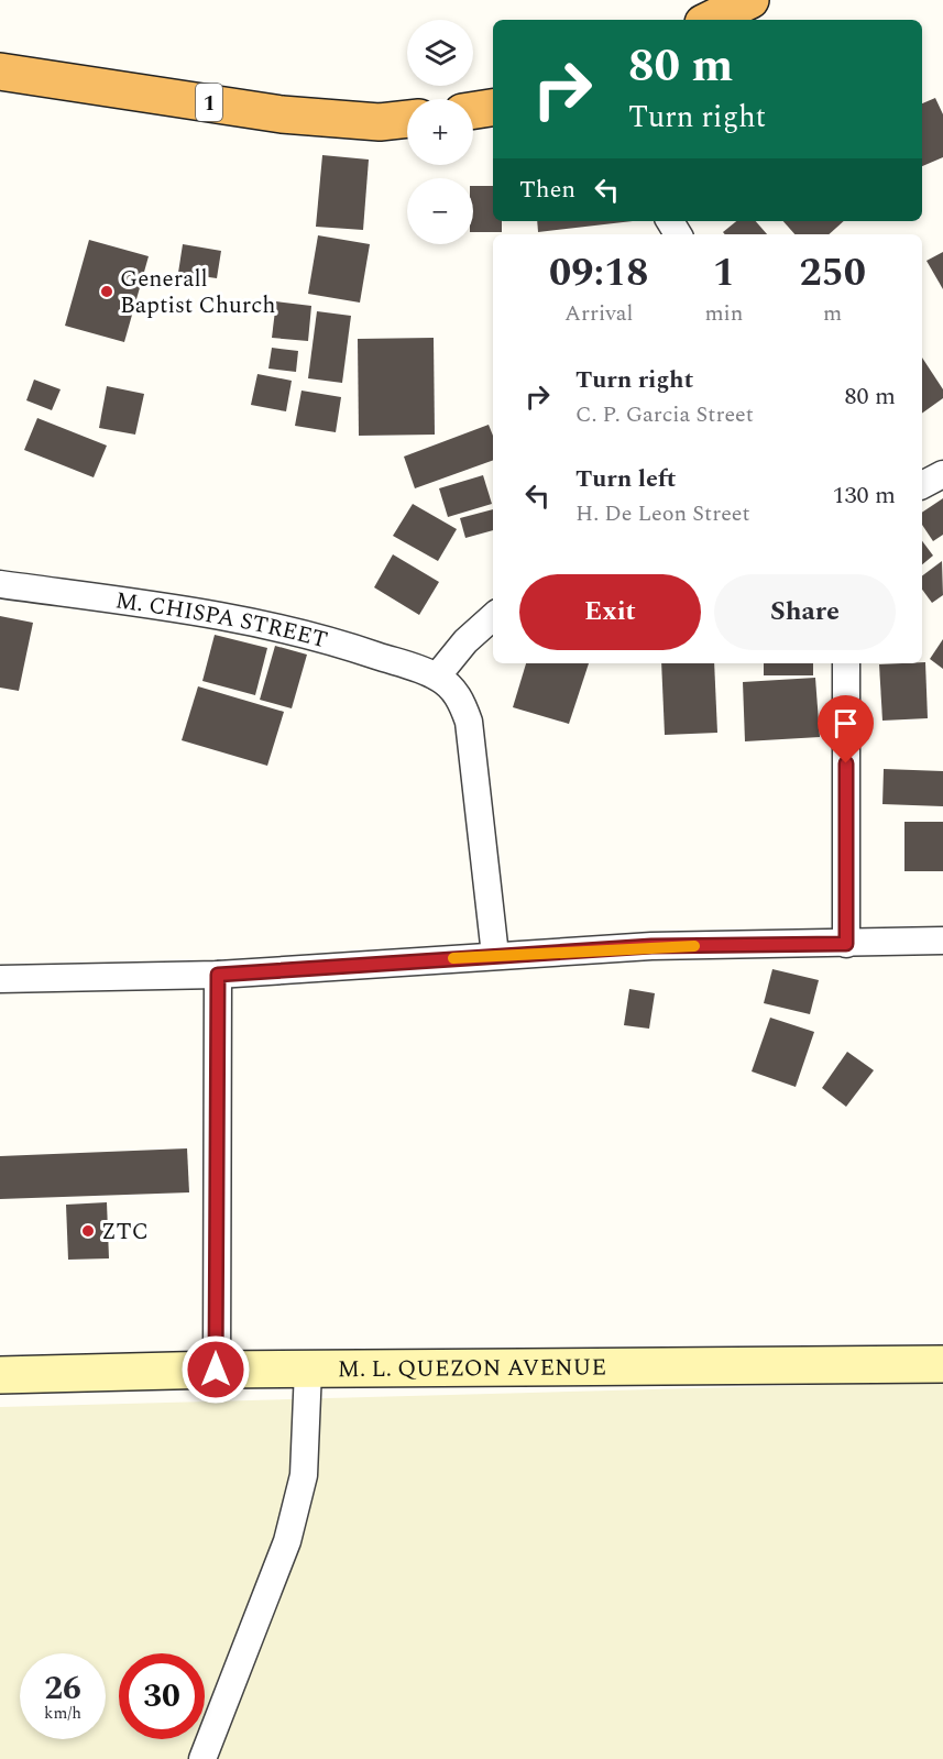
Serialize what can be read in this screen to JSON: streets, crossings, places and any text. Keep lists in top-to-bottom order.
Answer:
{
  "streets": {
    "highway": ["1"],
    "main road": ["M. L. QUEZON AVENUE"],
    "street": ["M. CHISPA STREET"]
  },
  "places": ["Generall Baptist Church", "ZTC"],
  "page": {
    "map_buttons": ["+", "−"],
    "turn": ["80 m", "Turn right"],
    "then": "Then",
    "eta": [
      "09:18",
      "Arrival",
      "1",
      "min",
      "250",
      "m"
    ],
    "list": [
      {
        "name": "Turn right",
        "note": "C. P. Garcia Street",
        "value": "80 m"
      },
      {
        "name": "Turn left",
        "note": "H. De Leon Street",
        "value": "130 m"
      }
    ],
    "buttons": ["Exit", "Share"],
    "speed": "26 km/h",
    "limit": "30"
  }
}
